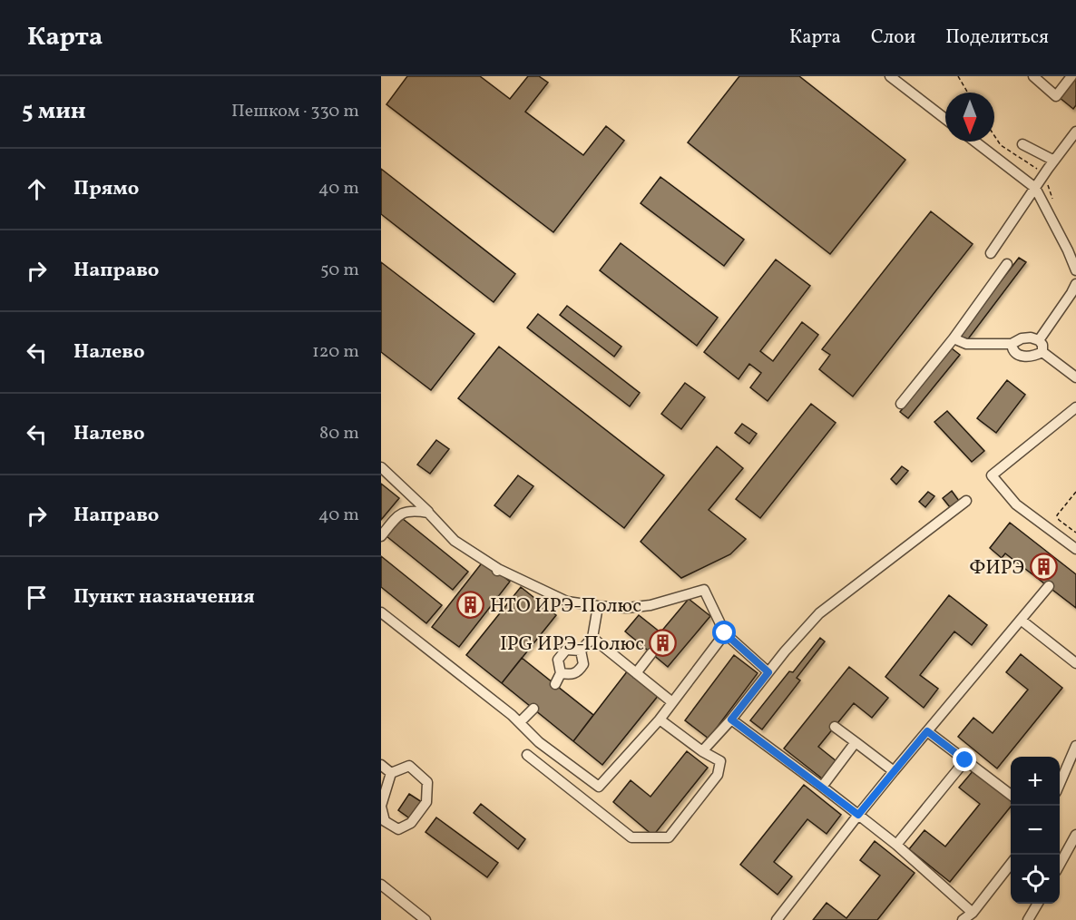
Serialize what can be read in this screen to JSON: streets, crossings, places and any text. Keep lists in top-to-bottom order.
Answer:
{
  "places": {
    "building": ["ФИРЭ", "НТО ИРЭ-Полюс", "IPG ИРЭ-Полюс"]
  },
  "north": "bottom",
  "page": {
    "header": "Карта",
    "nav": ["Карта", "Слои", "Поделиться"],
    "heading": ["5 мин", "Пешком · 330 m"],
    "list": [
      ["Прямо", "40 m"],
      ["Направо", "50 m"],
      ["Налево", "120 m"],
      ["Налево", "80 m"],
      ["Направо", "40 m"],
      "Пункт назначения"
    ],
    "map_buttons": ["+", "−"]
  }
}
